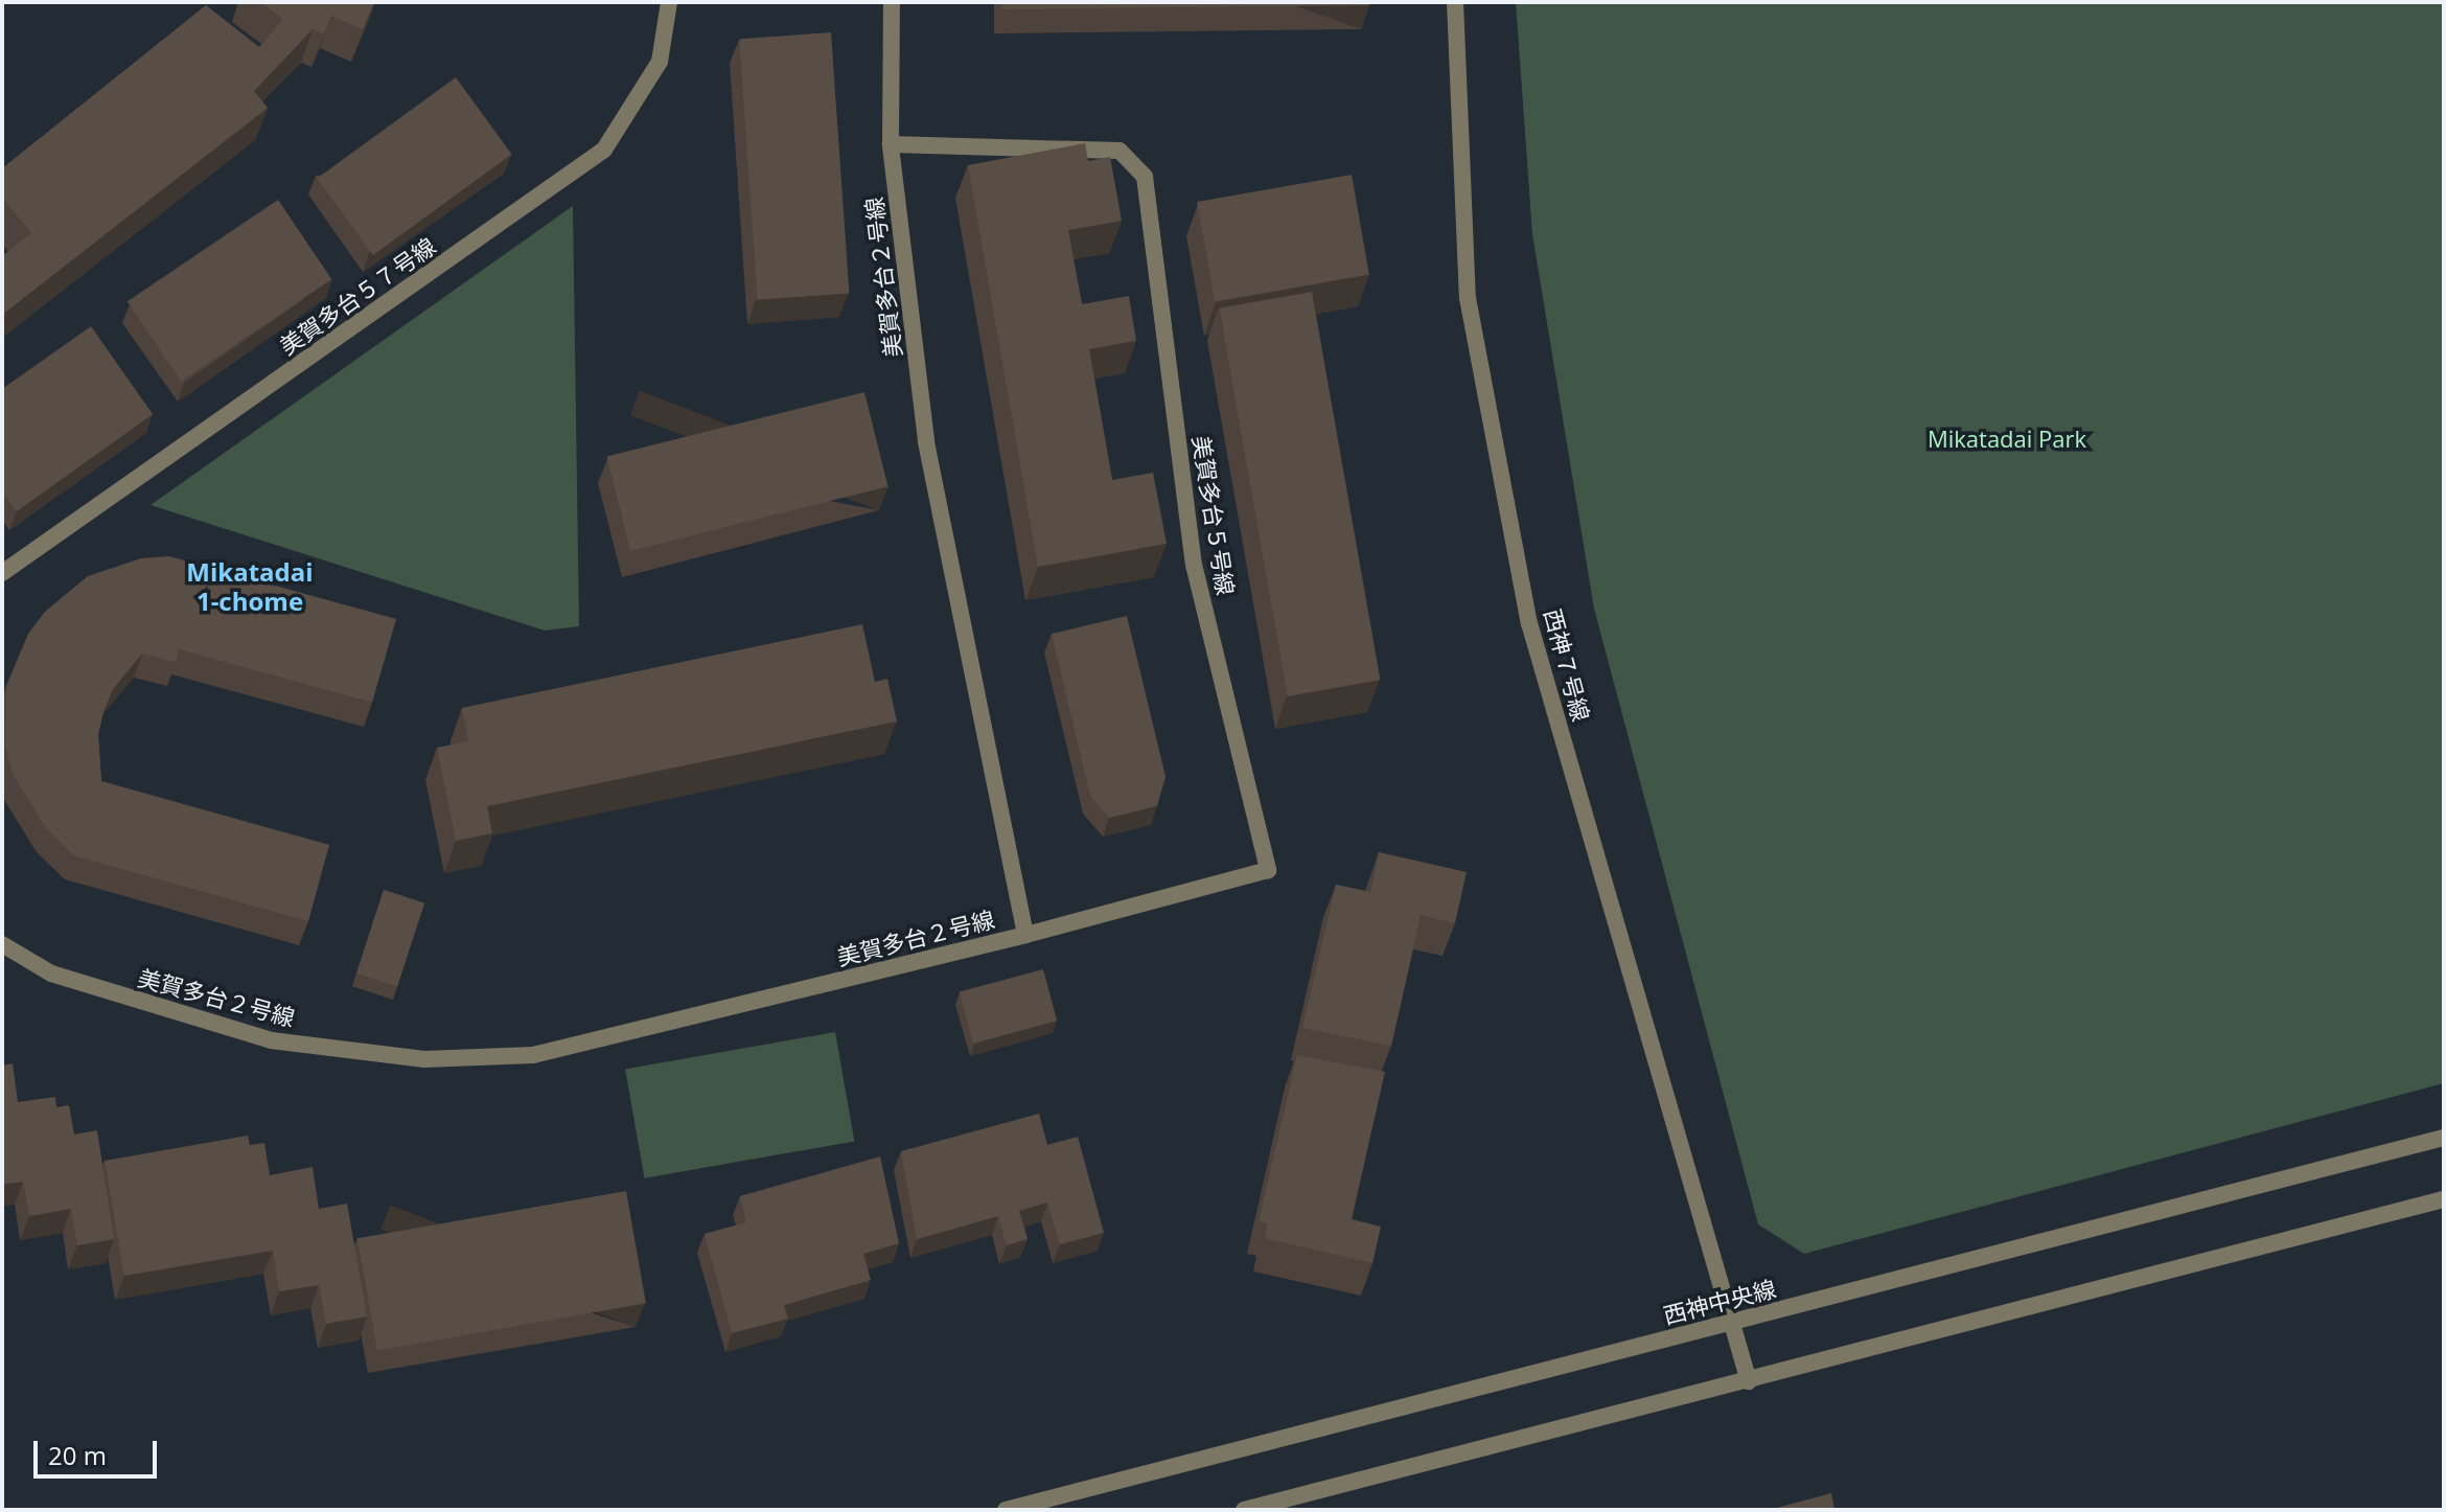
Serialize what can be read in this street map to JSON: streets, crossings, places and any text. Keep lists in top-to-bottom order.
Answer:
{
  "streets": {
    "street": [
      "美賀多台２号線",
      "美賀多台５７号線",
      "美賀多台５号線",
      "西神７号線",
      "西神中央線"
    ]
  },
  "crossings": [
    ["美賀多台２号線", "美賀多台５号線"],
    ["西神７号線", "西神中央線"]
  ],
  "districts": ["Mikatadai 1-chome"],
  "parks": ["Mikatadai Park"],
  "scale_bar": "20 m"
}
